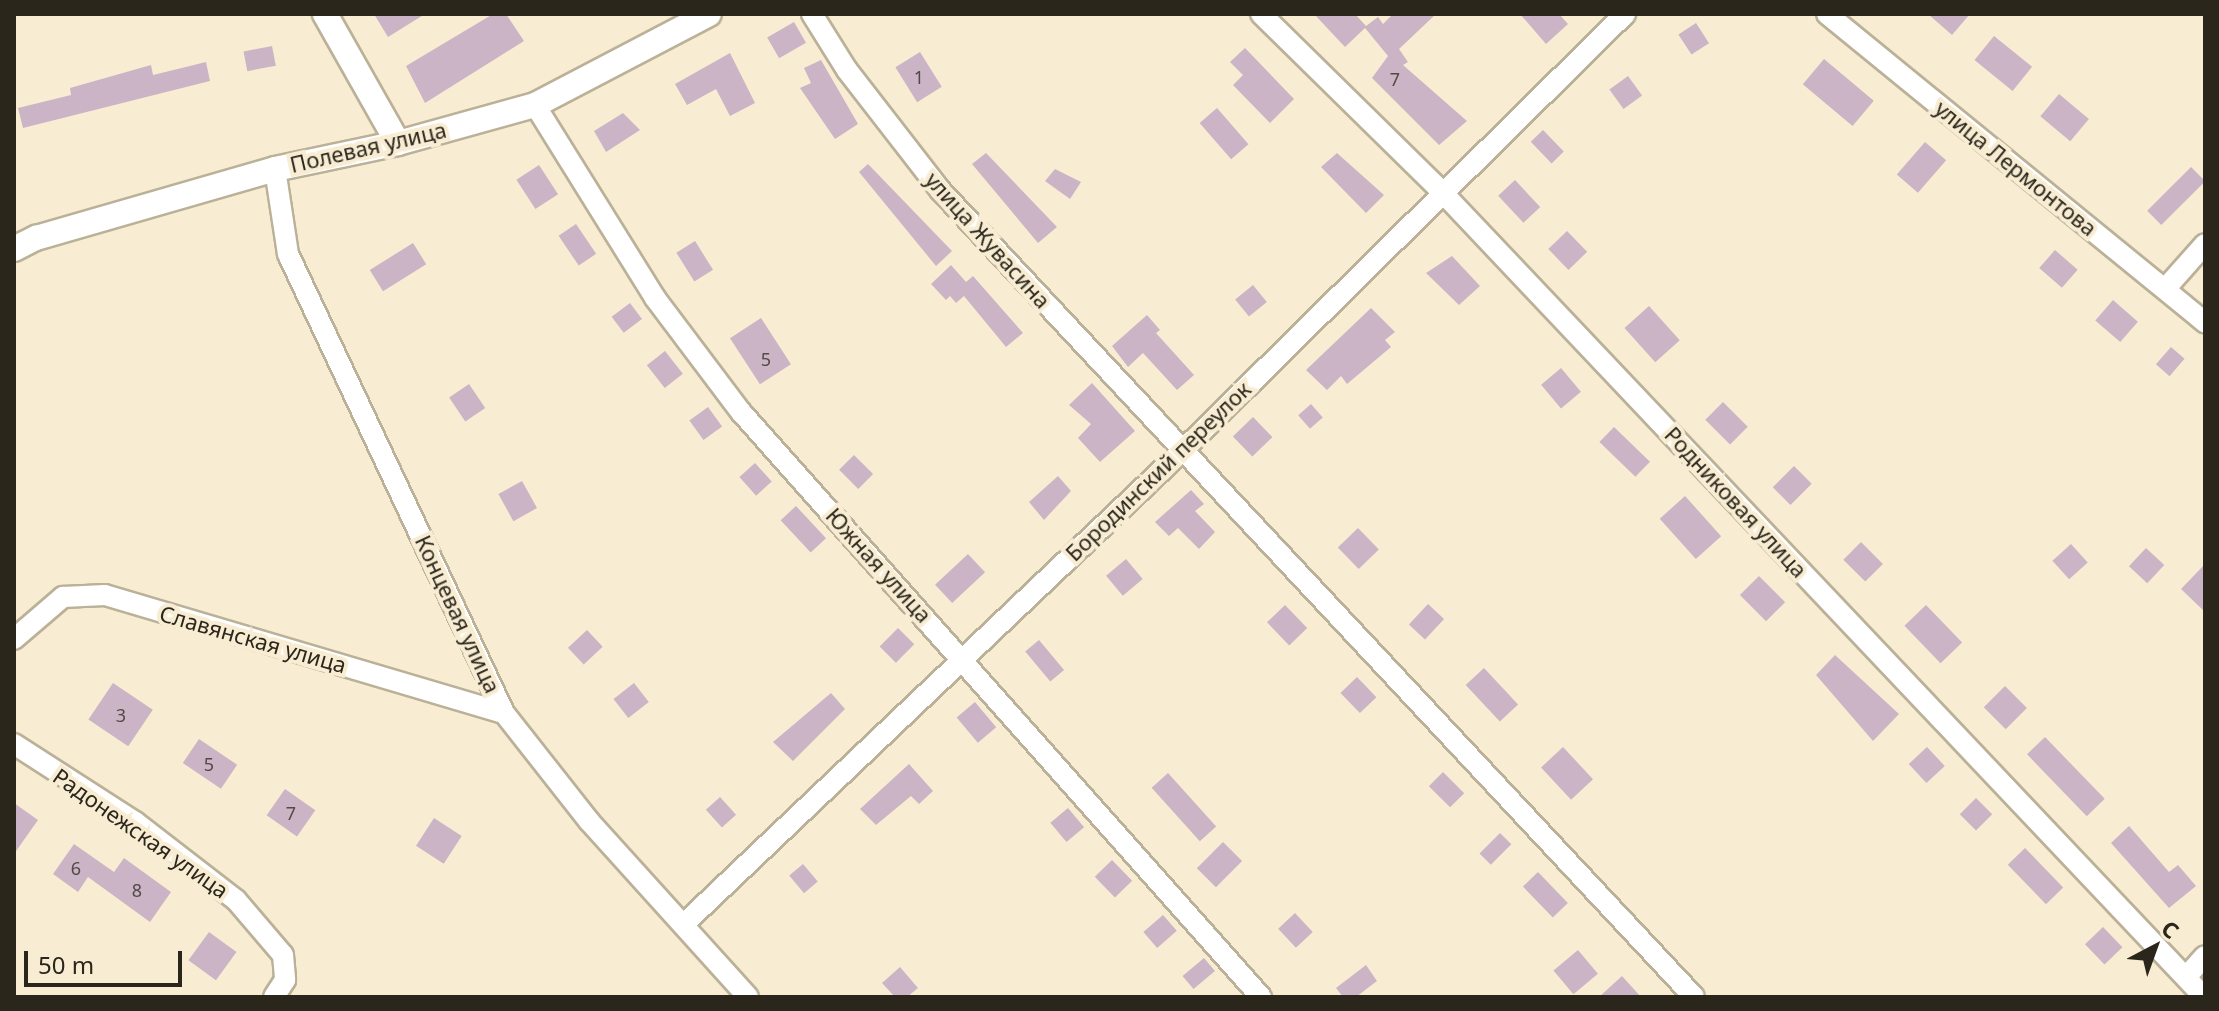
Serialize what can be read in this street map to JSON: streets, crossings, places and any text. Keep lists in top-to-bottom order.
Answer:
{
  "streets": {
    "street": [
      "Полевая улица",
      "улица Лермонтова",
      "улица Жувасина",
      "Бородинский переулок",
      "Родниковая улица",
      "Южная улица",
      "Концевая улица",
      "Славянская улица",
      "Радонежская улица"
    ]
  },
  "crossings": [
    ["Полевая улица", "Южная улица"],
    ["Полевая улица", "Концевая улица"],
    ["улица Жувасина", "Бородинский переулок"],
    ["Бородинский переулок", "Родниковая улица"],
    ["Бородинский переулок", "Южная улица"],
    ["Бородинский переулок", "Концевая улица"],
    ["Концевая улица", "Славянская улица"]
  ],
  "house_numbers": [
    "1",
    "7",
    "5",
    "3",
    "5",
    "7",
    "6",
    "8"
  ],
  "scale_bar": "50 m",
  "north": "top right"
}
